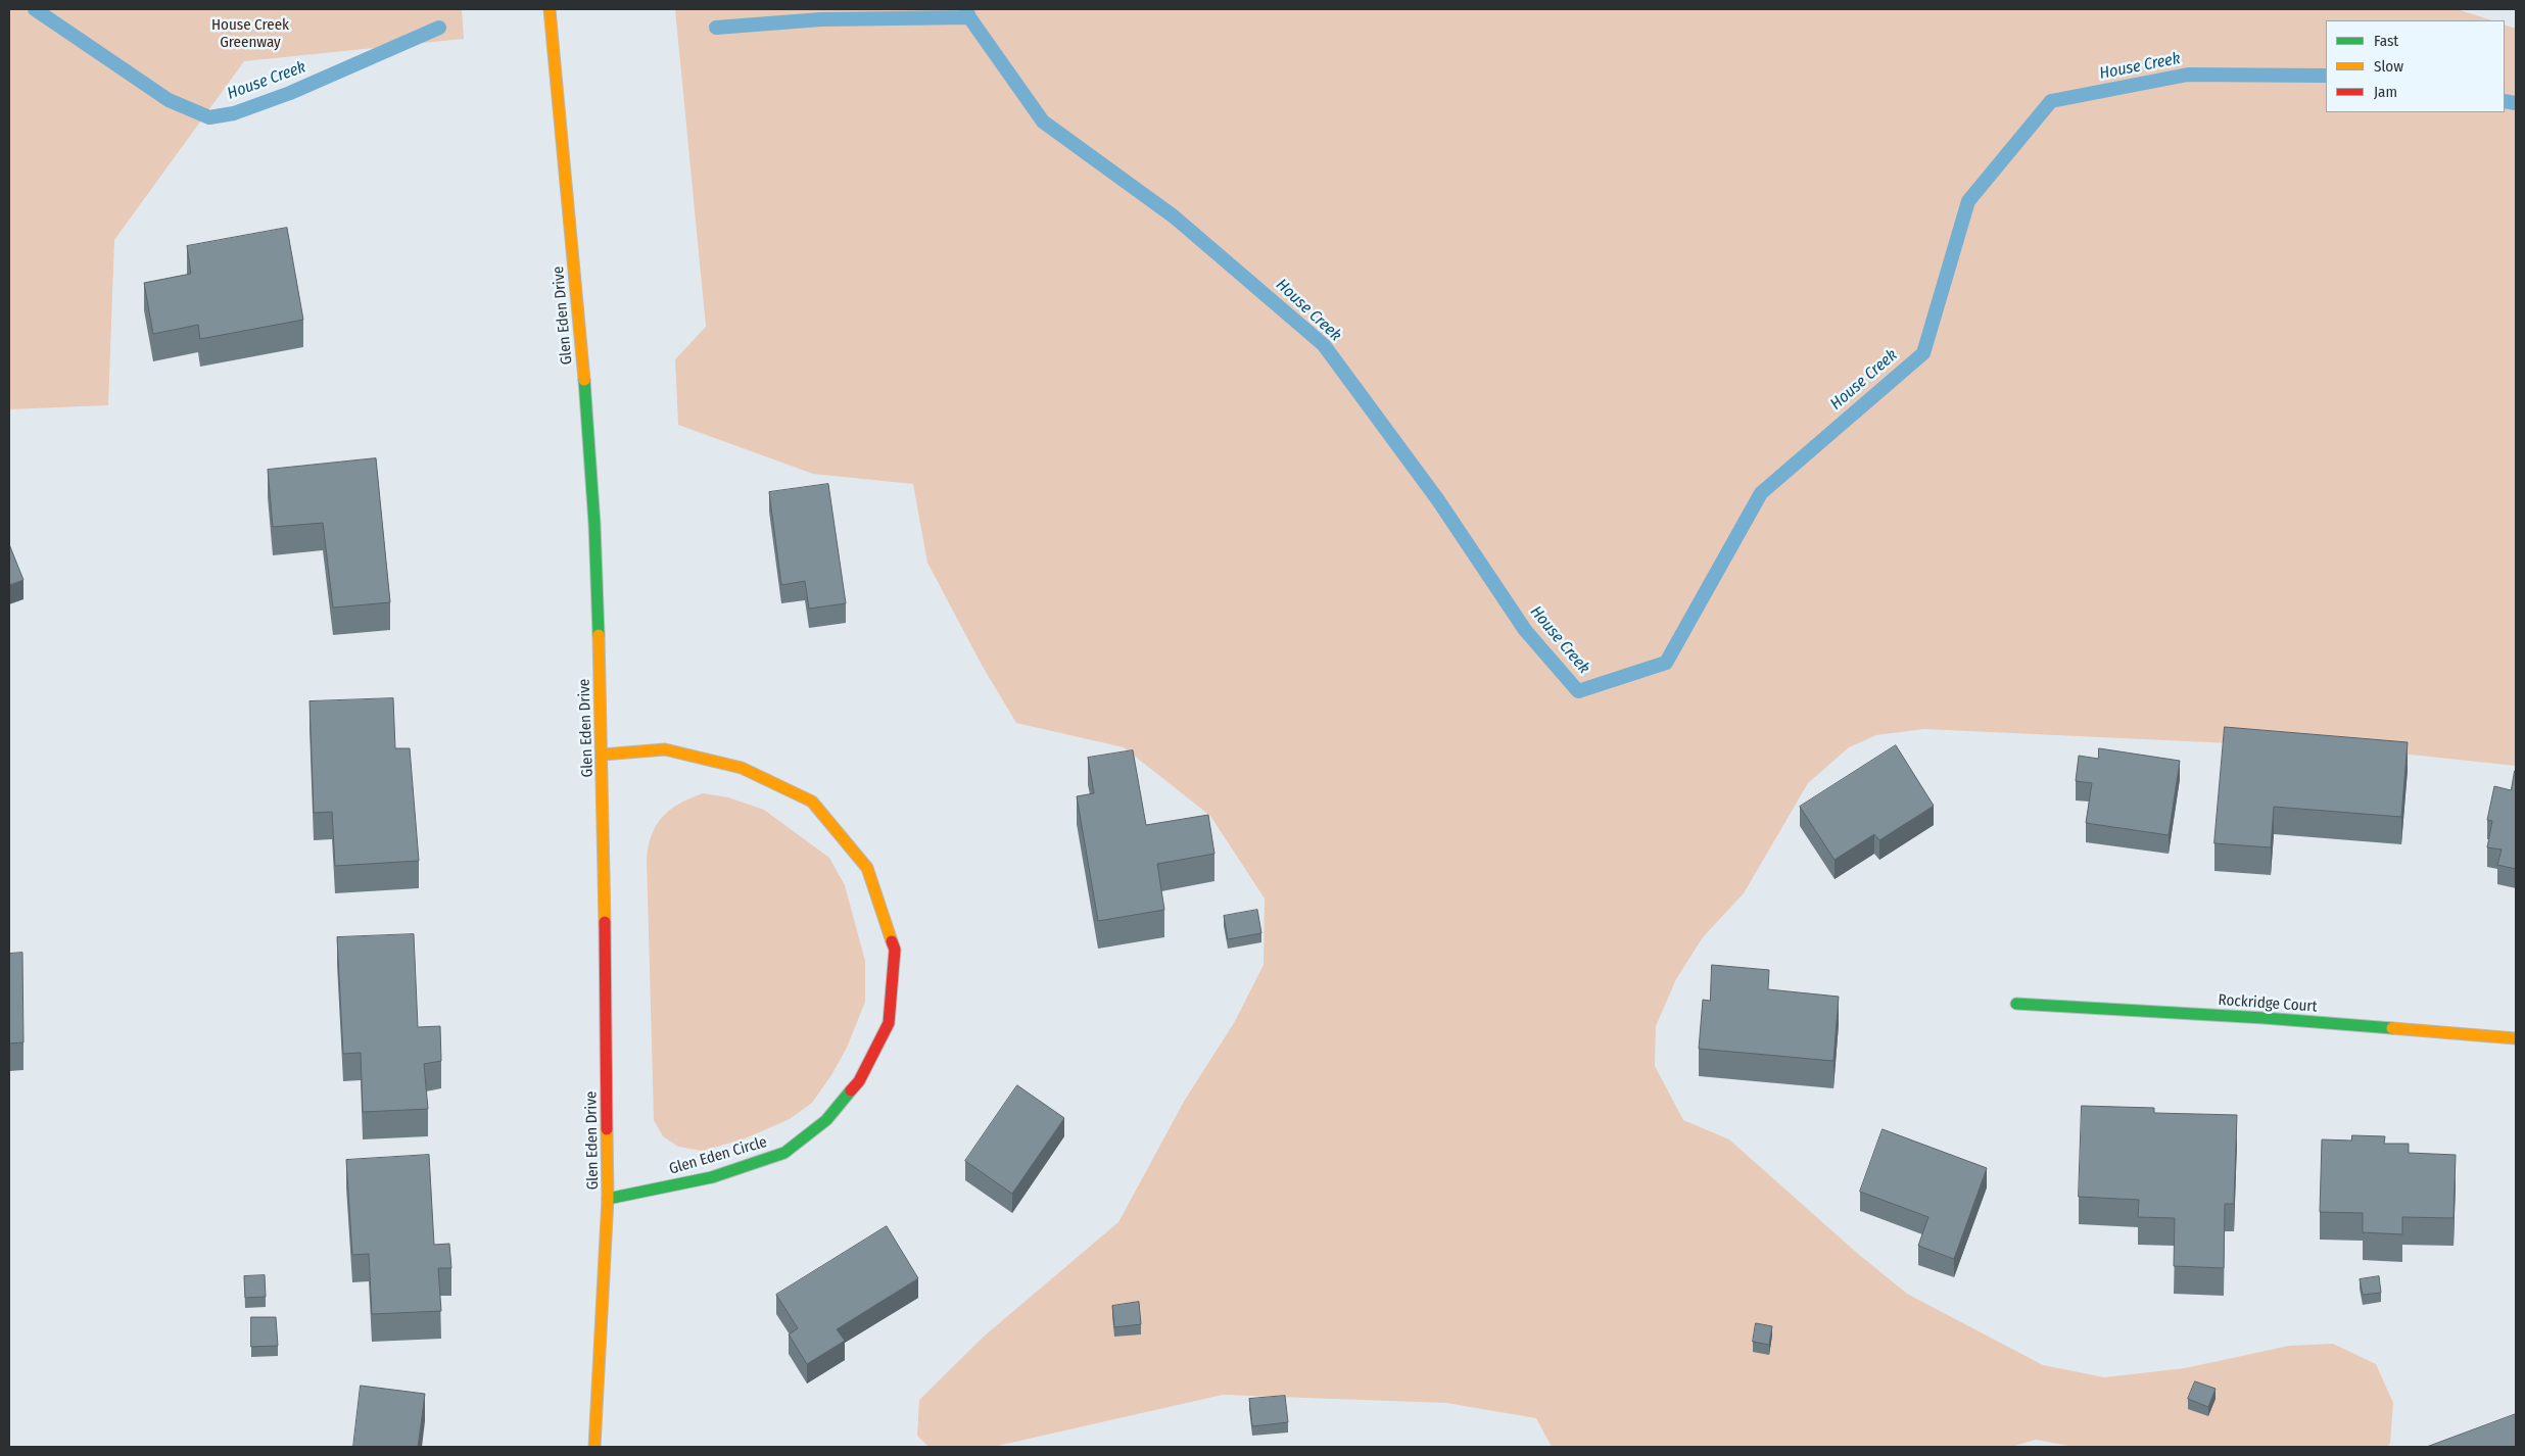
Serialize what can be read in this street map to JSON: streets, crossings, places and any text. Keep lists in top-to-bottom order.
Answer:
{
  "streets": {
    "main road": ["Glen Eden Drive", "Rockridge Court", "Glen Eden Circle"]
  },
  "crossings": [
    ["Glen Eden Drive", "Glen Eden Circle"]
  ],
  "water": ["House Creek"],
  "parks": ["House Creek Greenway"],
  "legend": ["Fast", "Slow", "Jam"]
}
